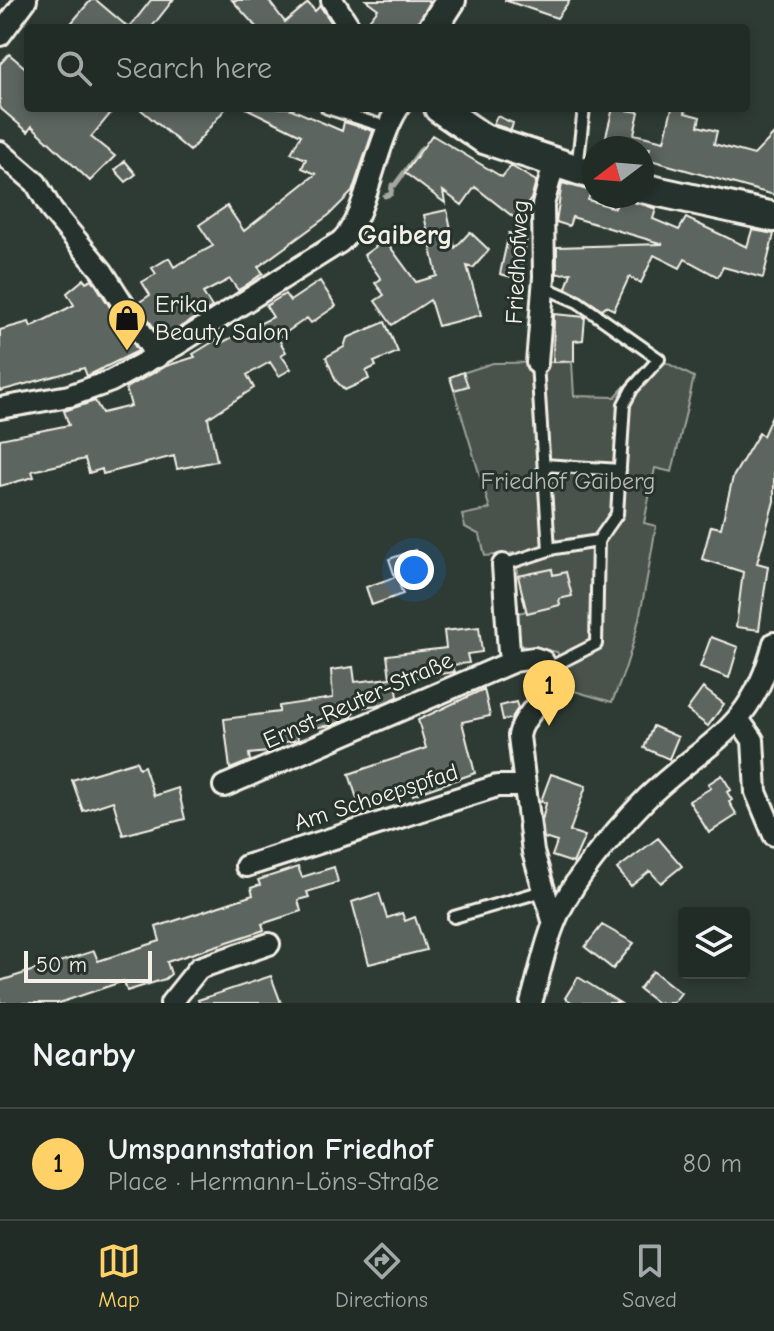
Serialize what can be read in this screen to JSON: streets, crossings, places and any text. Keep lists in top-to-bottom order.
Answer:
{
  "streets": {
    "street": ["Friedhofweg", "Ernst-Reuter-Straße", "Am Schoepspfad"]
  },
  "districts": ["Gaiberg"],
  "parks": ["Friedhof Gaiberg"],
  "places": {
    "shop": ["Erika Beauty Salon"]
  },
  "scale_bar": "50 m",
  "north": "left",
  "page": {
    "search": "Search here",
    "pins": "1",
    "scale": "50 m",
    "heading": "Nearby",
    "list": [
      {
        "mark": "1",
        "name": "Umspannstation Friedhof",
        "note": "Place · Hermann-Löns-Straße",
        "value": "80 m"
      }
    ],
    "nav": ["Map", "Directions", "Saved"]
  }
}
